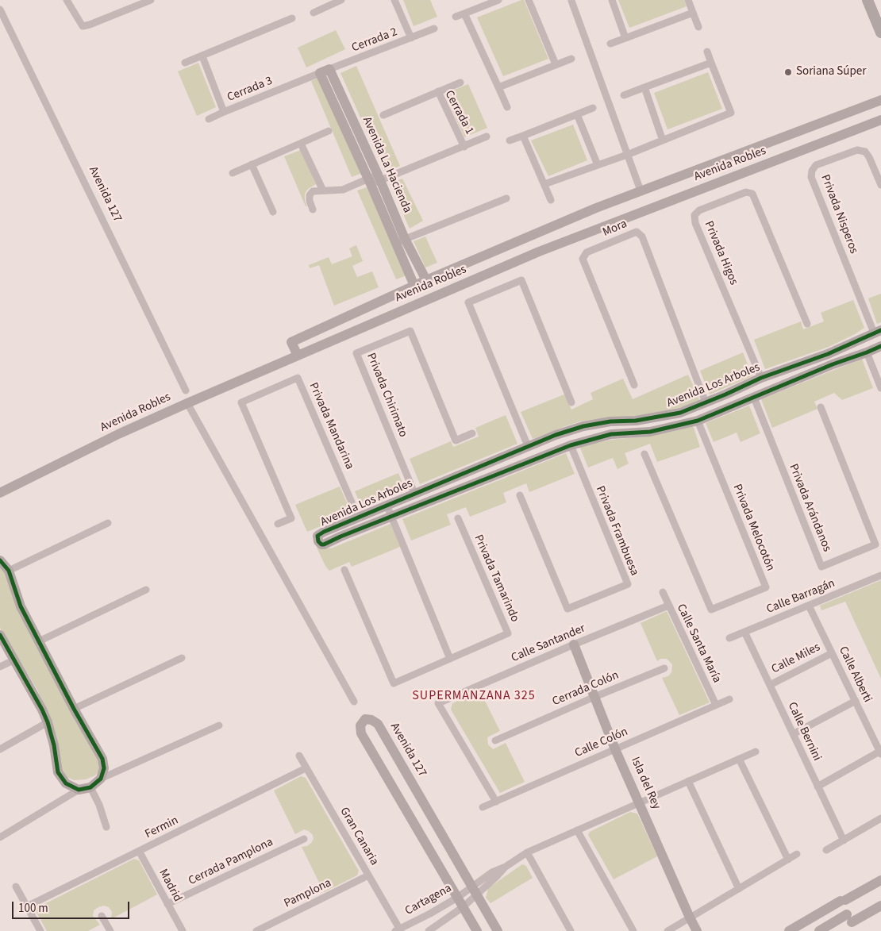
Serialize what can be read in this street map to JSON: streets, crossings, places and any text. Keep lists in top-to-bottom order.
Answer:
{
  "streets": {
    "street": [
      "Cerrada 2",
      "Cerrada 3",
      "Cerrada 1",
      "Avenida Robles",
      "Avenida La Hacienda",
      "Avenida 127",
      "Privada Nisperos",
      "Mora",
      "Privada Higos",
      "Avenida Los Arboles",
      "Privada Chirimato",
      "Privada Mandarina",
      "Privada Arándanos",
      "Privada Melocotón",
      "Privada Frambuesa",
      "Privada Tamarindo",
      "Calle Barragán",
      "Calle Santander",
      "Calle Santa María",
      "Calle Miles",
      "Calle Alberti",
      "Cerrada Colón",
      "Calle Bernini",
      "Calle Colón",
      "Isla del Rey",
      "Fermin",
      "Gran Canaria",
      "Cerrada Pamplona",
      "Madrid",
      "Pamplona",
      "Cartagena"
    ]
  },
  "crossings": [
    ["Cerrada 2", "Avenida La Hacienda"],
    ["Cerrada 1", "Avenida La Hacienda"],
    ["Avenida Robles", "Avenida La Hacienda"],
    ["Avenida 127", "Cartagena"],
    ["Privada Nisperos", "Avenida Los Arboles"],
    ["Mora", "Avenida Los Arboles"],
    ["Privada Higos", "Avenida Los Arboles"],
    ["Avenida Los Arboles", "Privada Chirimato"],
    ["Avenida Los Arboles", "Privada Mandarina"],
    ["Avenida Los Arboles", "Privada Arándanos"],
    ["Avenida Los Arboles", "Privada Melocotón"],
    ["Avenida Los Arboles", "Privada Frambuesa"],
    ["Calle Barragán", "Calle Alberti"],
    ["Calle Barragán", "Calle Bernini"],
    ["Calle Santander", "Calle Santa María"],
    ["Calle Santander", "Calle Colón"],
    ["Calle Santander", "Isla del Rey"],
    ["Calle Santa María", "Calle Colón"],
    ["Calle Miles", "Calle Alberti"],
    ["Calle Miles", "Calle Bernini"],
    ["Cerrada Colón", "Isla del Rey"],
    ["Calle Colón", "Isla del Rey"],
    ["Fermin", "Gran Canaria"],
    ["Fermin", "Madrid"],
    ["Gran Canaria", "Pamplona"],
    ["Gran Canaria", "Cartagena"],
    ["Cerrada Pamplona", "Madrid"]
  ],
  "districts": ["SUPERMANZANA 325"],
  "places": ["Soriana Súper"],
  "scale_bar": "100 m"
}
